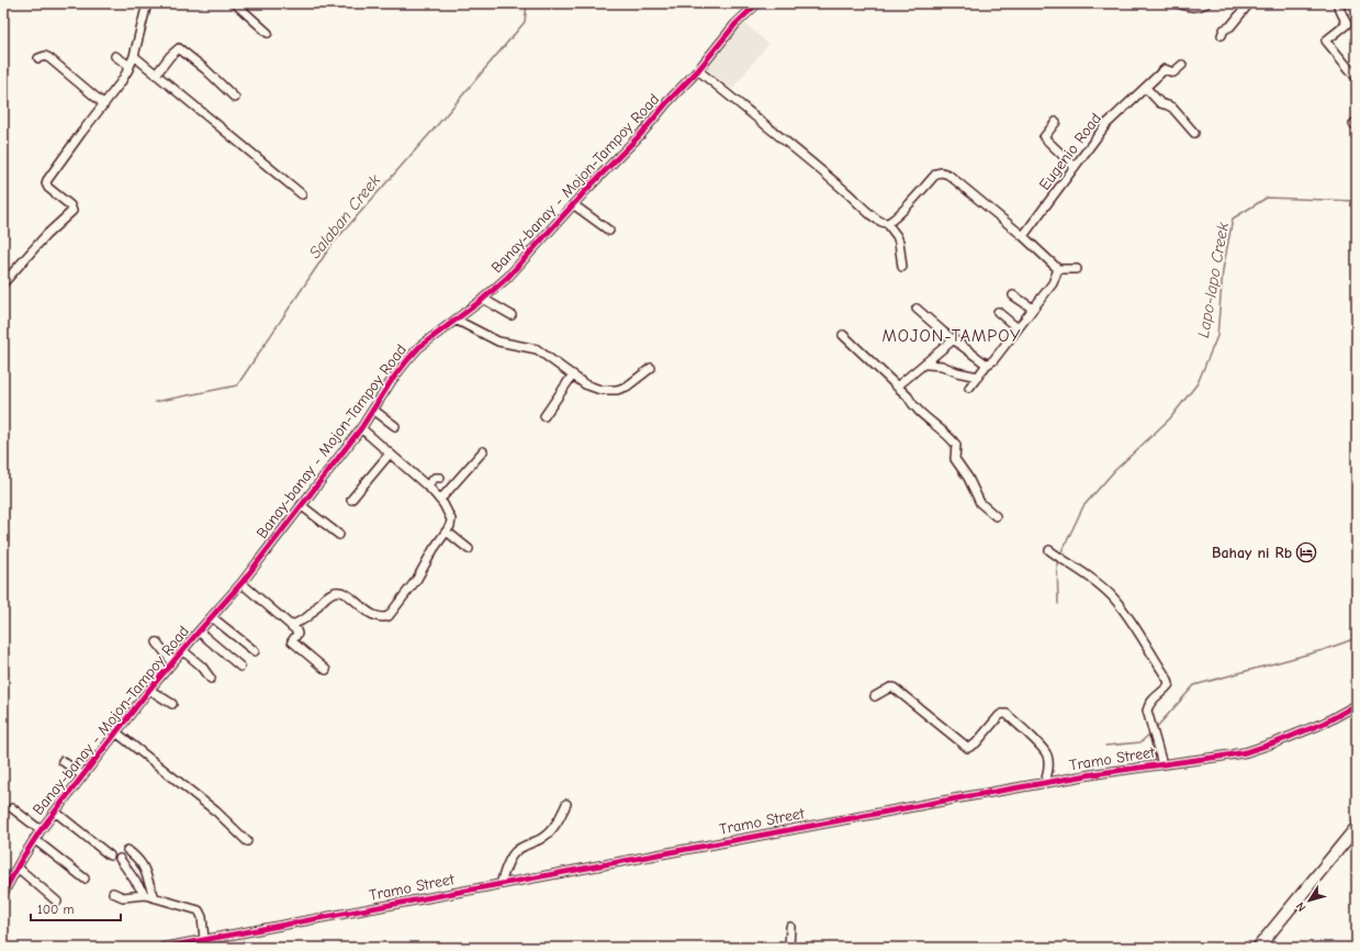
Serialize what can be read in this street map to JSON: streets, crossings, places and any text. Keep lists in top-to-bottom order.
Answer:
{
  "streets": {
    "street": ["Eugenio Road", "Banay-banay - Mojon-Tampoy Road", "Tramo Street"]
  },
  "districts": ["MOJON-TAMPOY"],
  "water": ["Salaban Creek", "Lapo-lapo Creek"],
  "places": {
    "hotel": ["Bahay ni Rb"]
  },
  "scale_bar": "100 m",
  "north": "bottom left"
}
